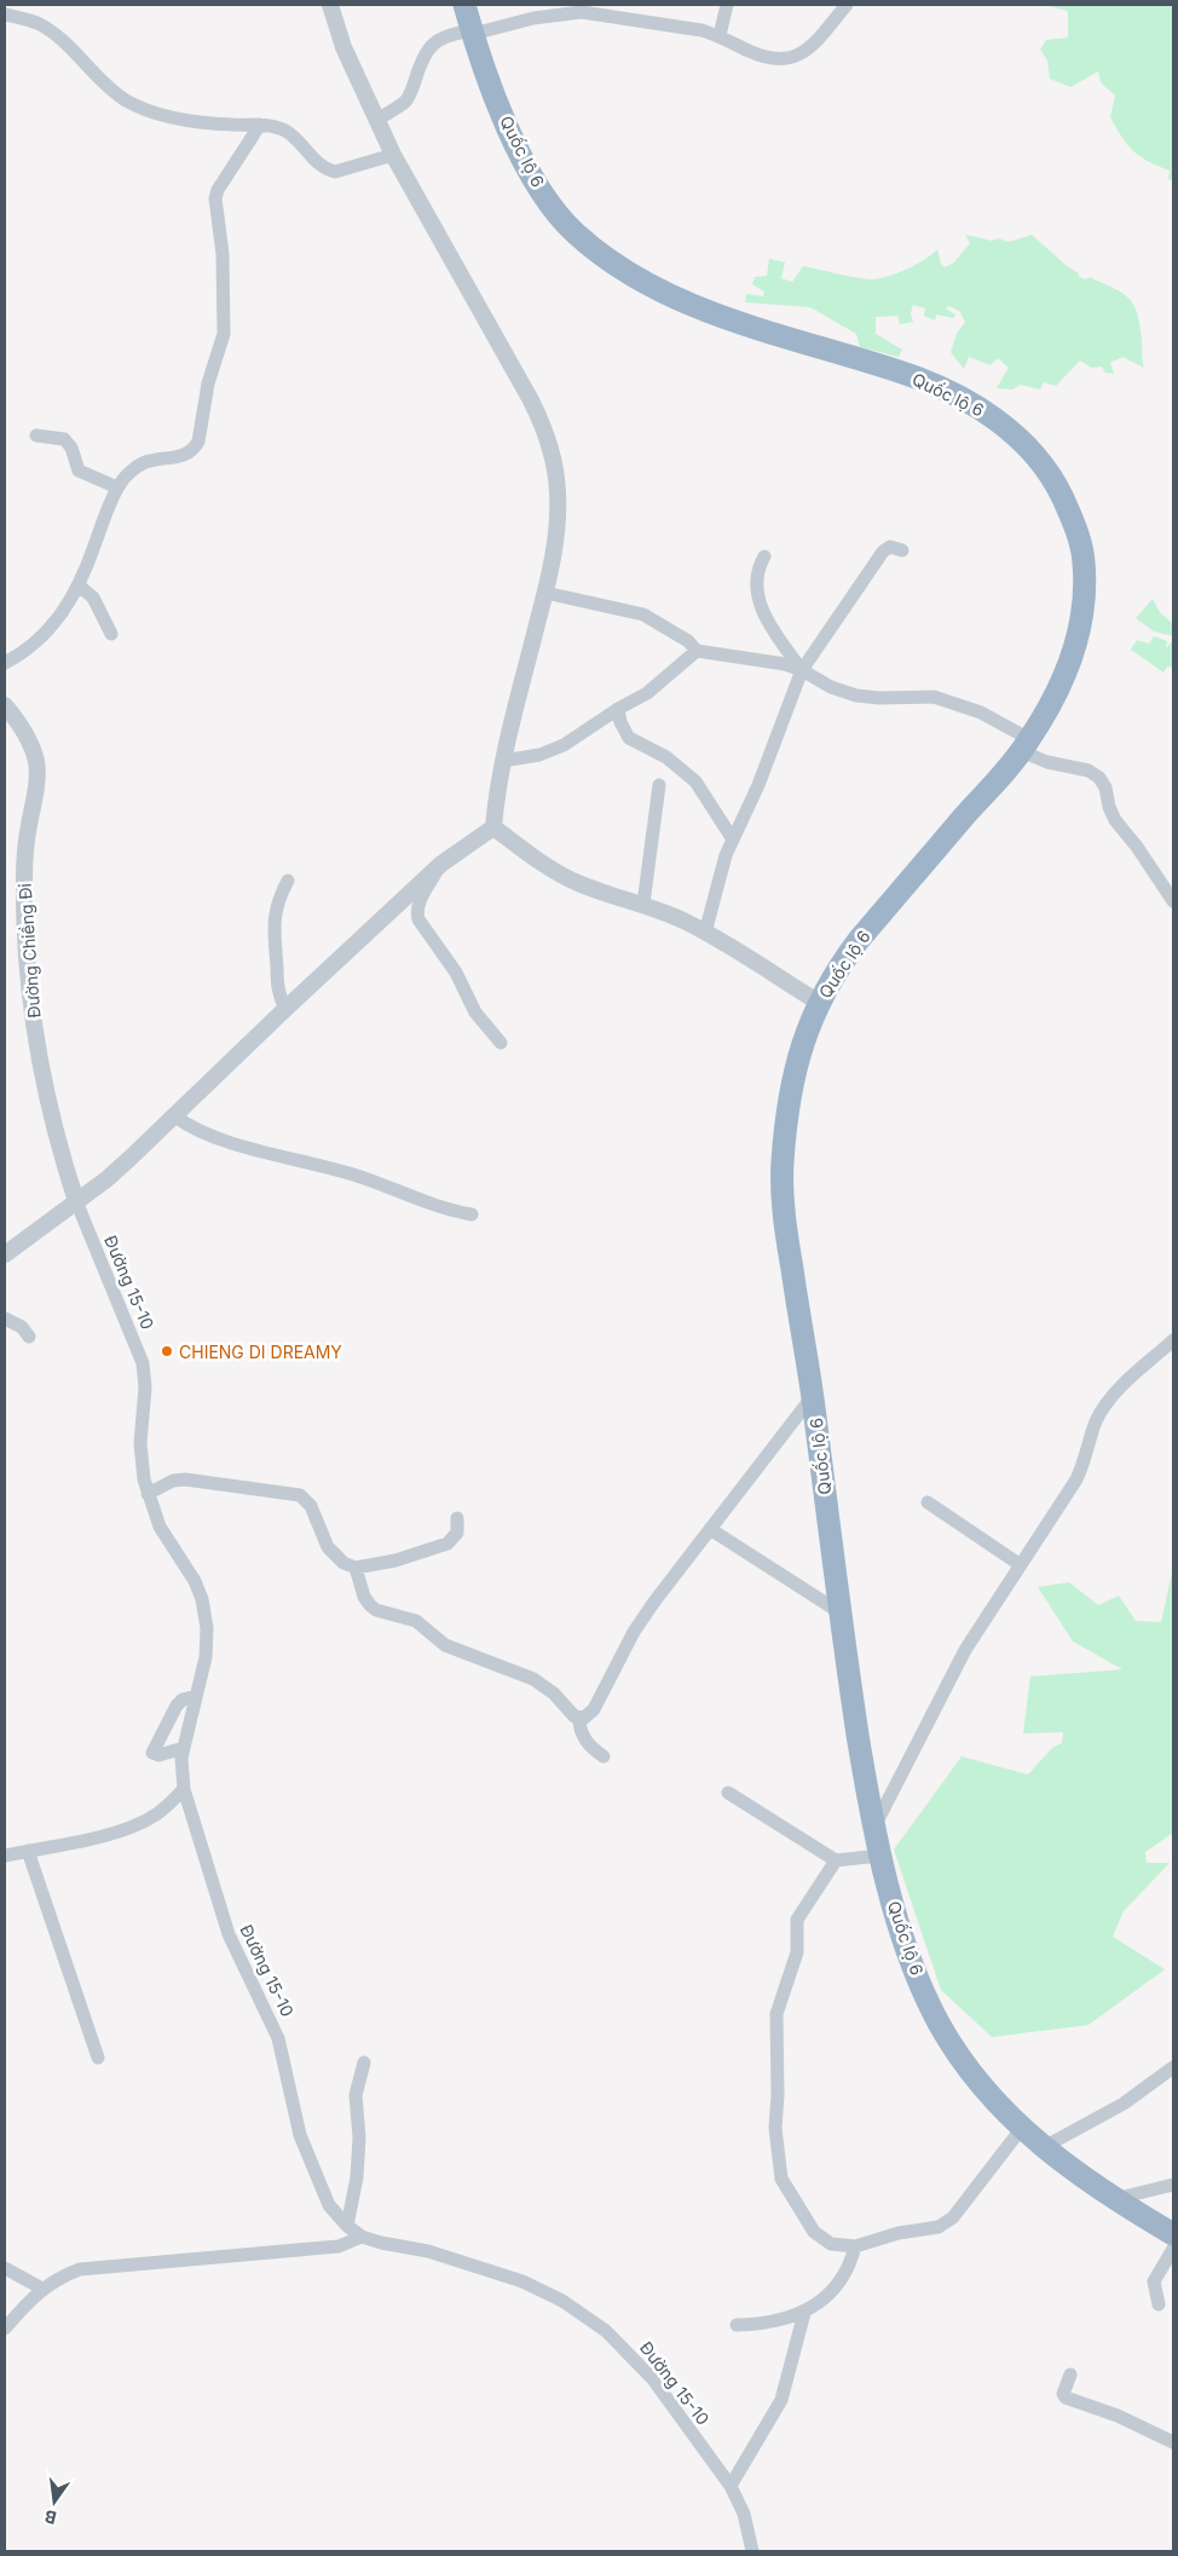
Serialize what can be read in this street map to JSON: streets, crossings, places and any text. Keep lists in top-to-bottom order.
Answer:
{
  "streets": {
    "highway": ["Quốc lộ 6"],
    "street": ["Đường Chiềng Đi", "Đường 15-10"]
  },
  "crossings": [
    ["Đường Chiềng Đi", "Đường 15-10"]
  ],
  "places": ["CHIENG DI DREAMY"],
  "north": "bottom"
}
